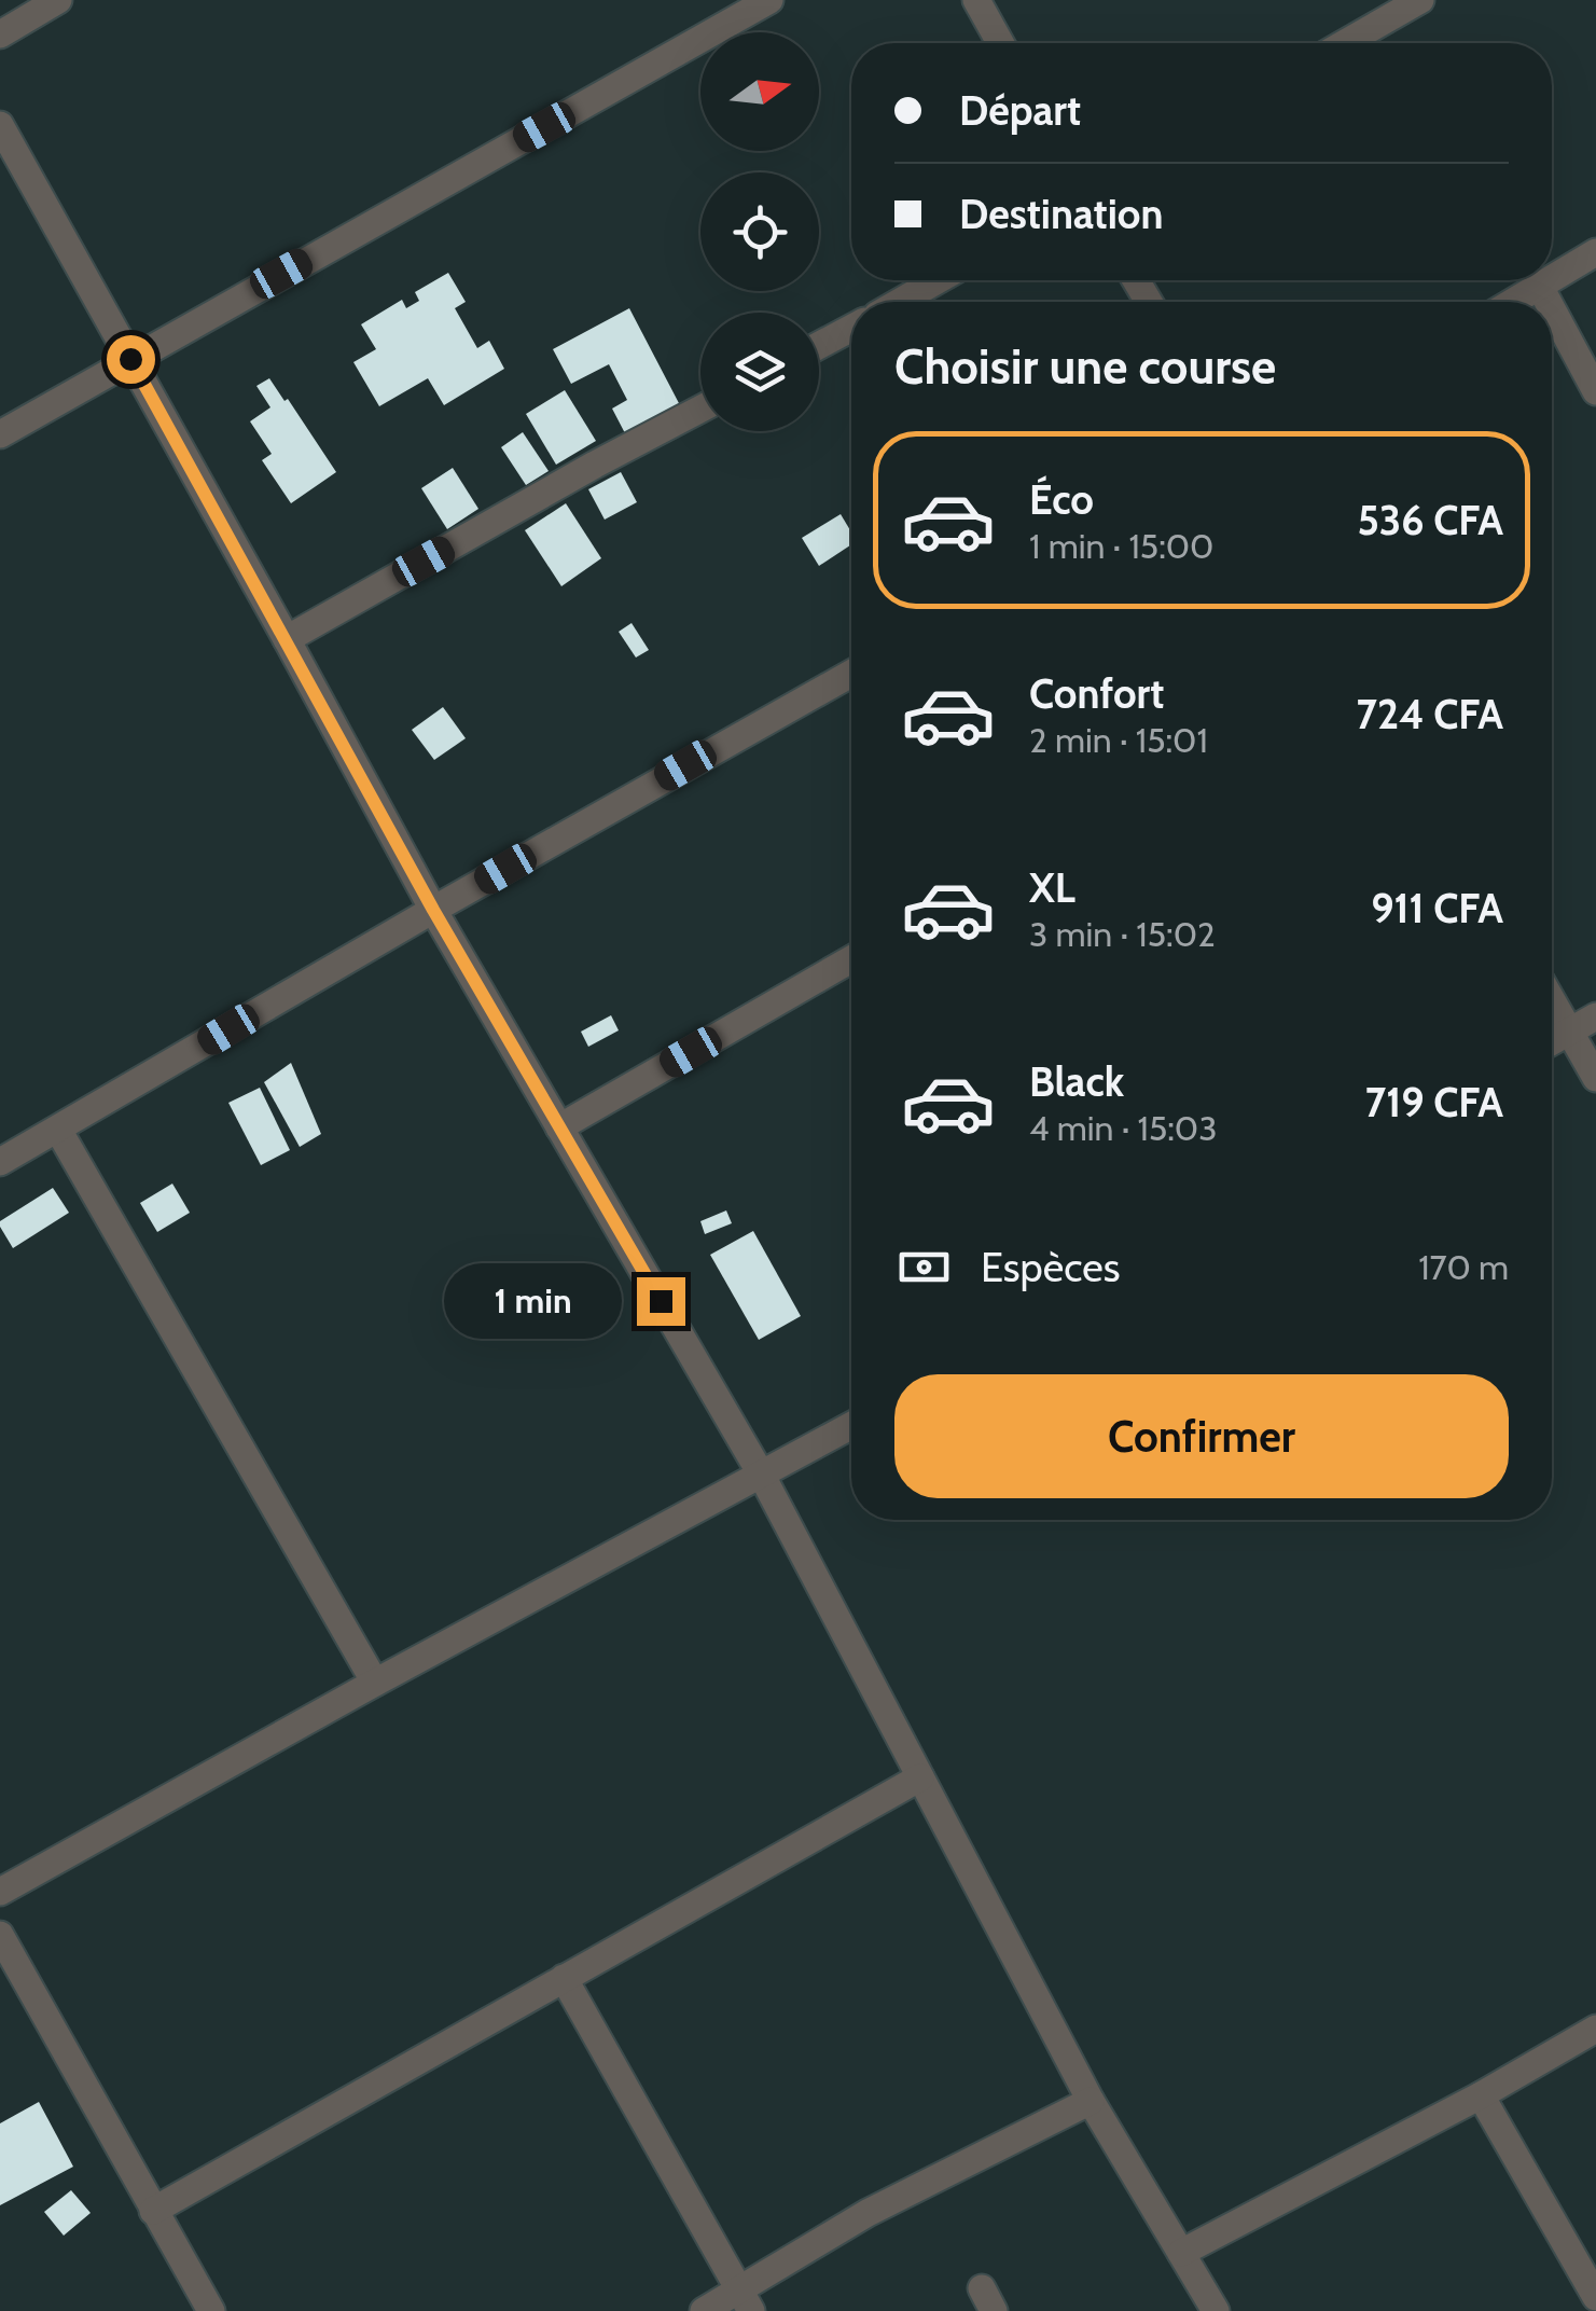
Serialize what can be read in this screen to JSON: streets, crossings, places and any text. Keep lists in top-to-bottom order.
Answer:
{
  "north": "right",
  "page": {
    "banner": ["Départ", "Destination"],
    "heading": "Choisir une course",
    "list": [
      {
        "name": "Éco",
        "note": "1 min · 15:00",
        "value": "536 CFA"
      },
      {
        "name": "Confort",
        "note": "2 min · 15:01",
        "value": "724 CFA"
      },
      {
        "name": "XL",
        "note": "3 min · 15:02",
        "value": "911 CFA"
      },
      {
        "name": "Black",
        "note": "4 min · 15:03",
        "value": "719 CFA"
      }
    ],
    "pay": ["Espèces", "170 m"],
    "bubble": "1 min",
    "buttons": "Confirmer"
  }
}
